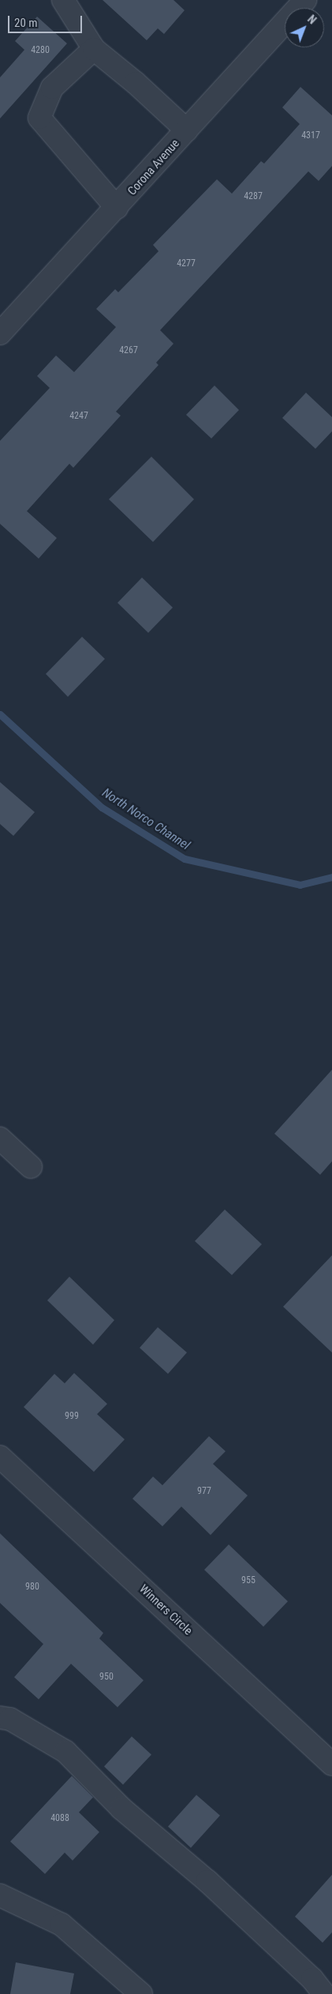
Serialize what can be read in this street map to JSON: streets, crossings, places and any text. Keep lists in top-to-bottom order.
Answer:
{
  "streets": {
    "street": ["Corona Avenue", "Winners Circle"]
  },
  "water": ["North Norco Channel"],
  "house_numbers": [
    "4280",
    "4317",
    "4287",
    "4277",
    "4267",
    "4247",
    "999",
    "977",
    "955",
    "980",
    "950",
    "4088"
  ],
  "scale_bar": "20 m",
  "north": "top right"
}
